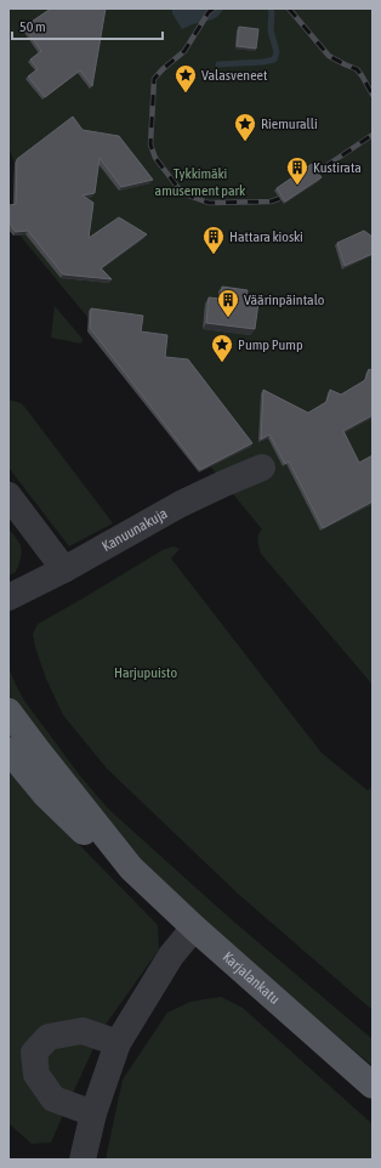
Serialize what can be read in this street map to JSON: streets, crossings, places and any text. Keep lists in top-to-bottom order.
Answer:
{
  "streets": {
    "main road": ["Karjalankatu"],
    "street": ["Kanuunakuja"]
  },
  "parks": ["Tykkimäki amusement park", "Harjupuisto"],
  "places": {
    "place": ["Valasveneet", "Riemuralli", "Pump Pump"],
    "building": ["Kustirata", "Hattara kioski", "Väärinpäintalo"]
  },
  "scale_bar": "50 m"
}
